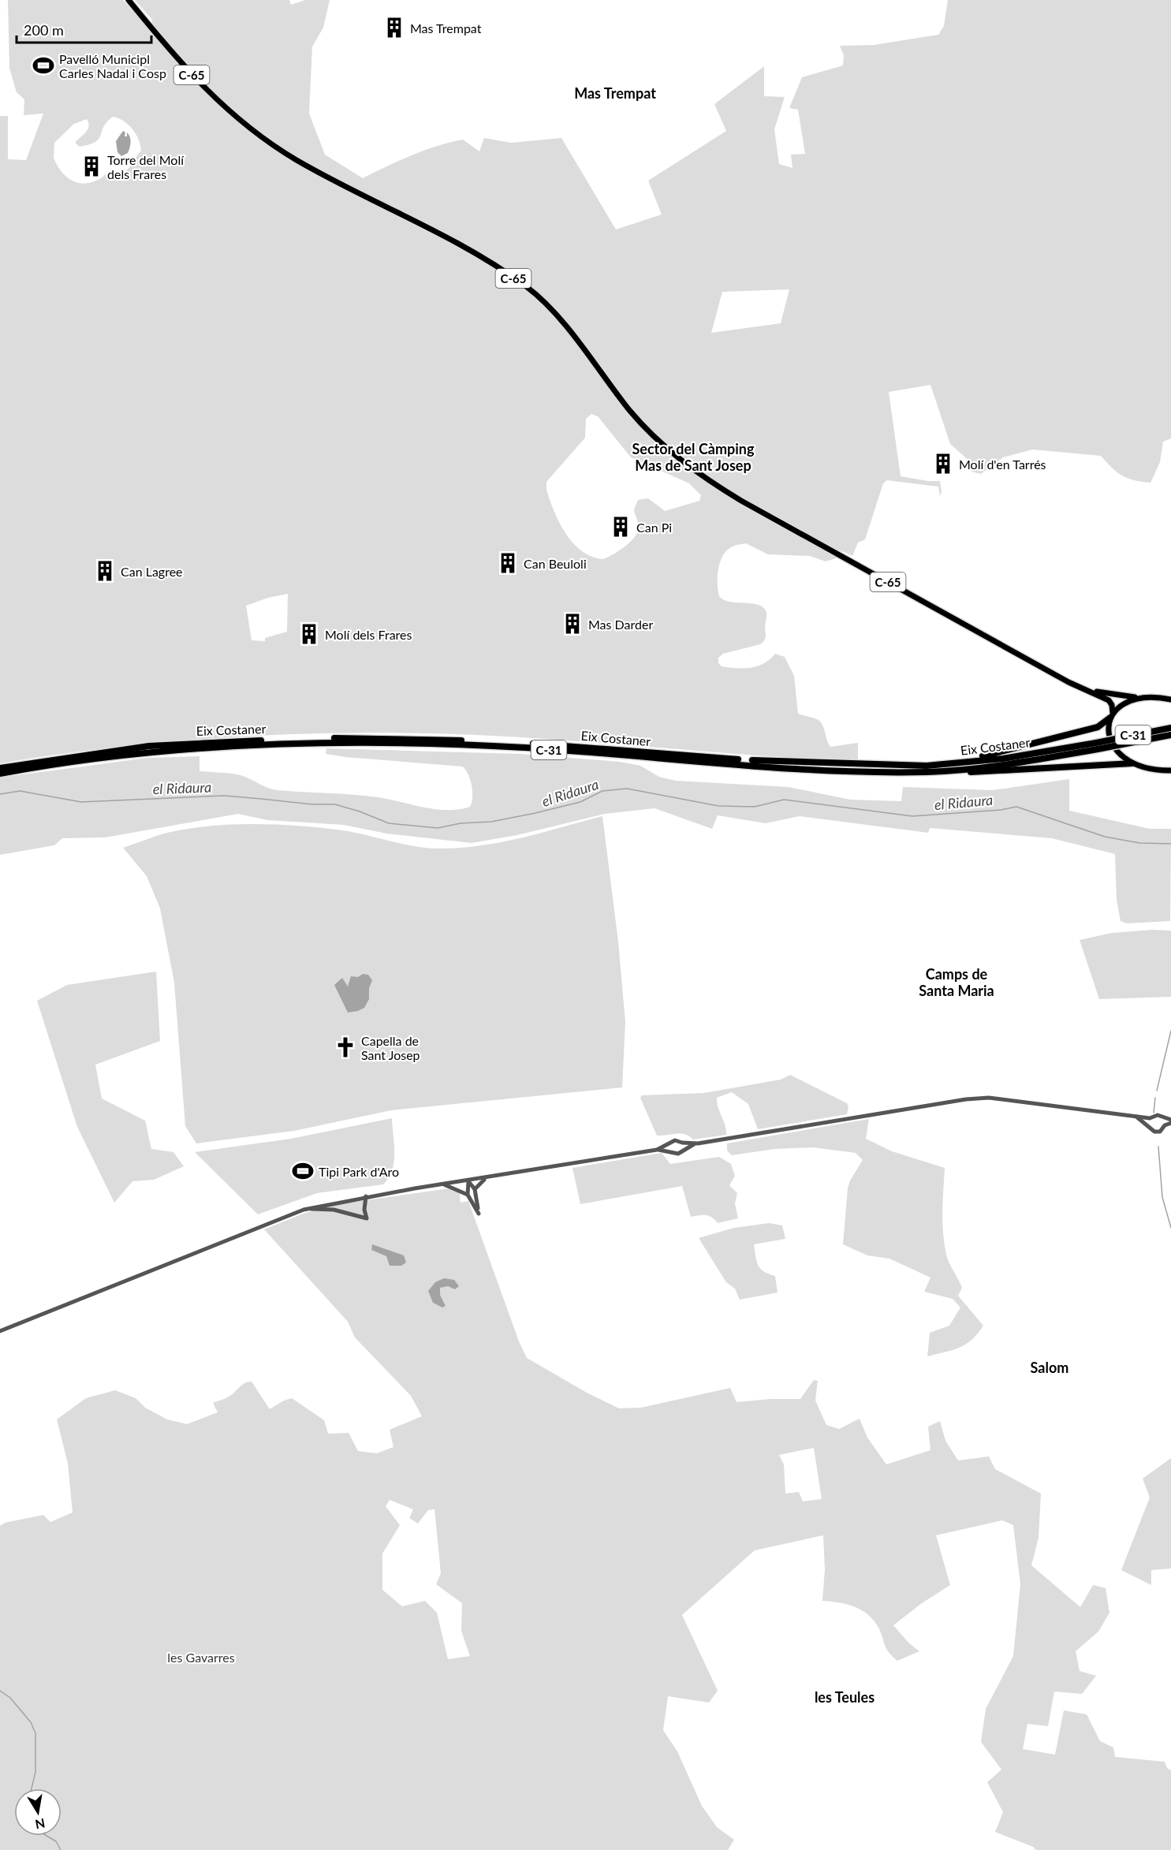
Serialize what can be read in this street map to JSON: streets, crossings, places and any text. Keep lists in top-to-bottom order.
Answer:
{
  "streets": {
    "highway": ["Eix Costaner", "C-31"],
    "main road": ["C-65"]
  },
  "districts": [
    "Mas Trempat",
    "Sector del Càmping Mas de Sant Josep",
    "Camps de Santa Maria",
    "Salom",
    "les Teules"
  ],
  "water": ["el Ridaura"],
  "parks": ["les Gavarres"],
  "places": {
    "building": [
      "Mas Trempat",
      "Torre del Molí dels Frares",
      "Molí d'en Tarrés",
      "Can Pi",
      "Can Beuloli",
      "Can Lagree",
      "Mas Darder",
      "Molí dels Frares"
    ],
    "sports": ["Pavelló Municipl Carles Nadal i Cosp", "Tipi Park d'Aro"],
    "church": ["Capella de Sant Josep"]
  },
  "scale_bar": "200 m",
  "north": "bottom"
}
